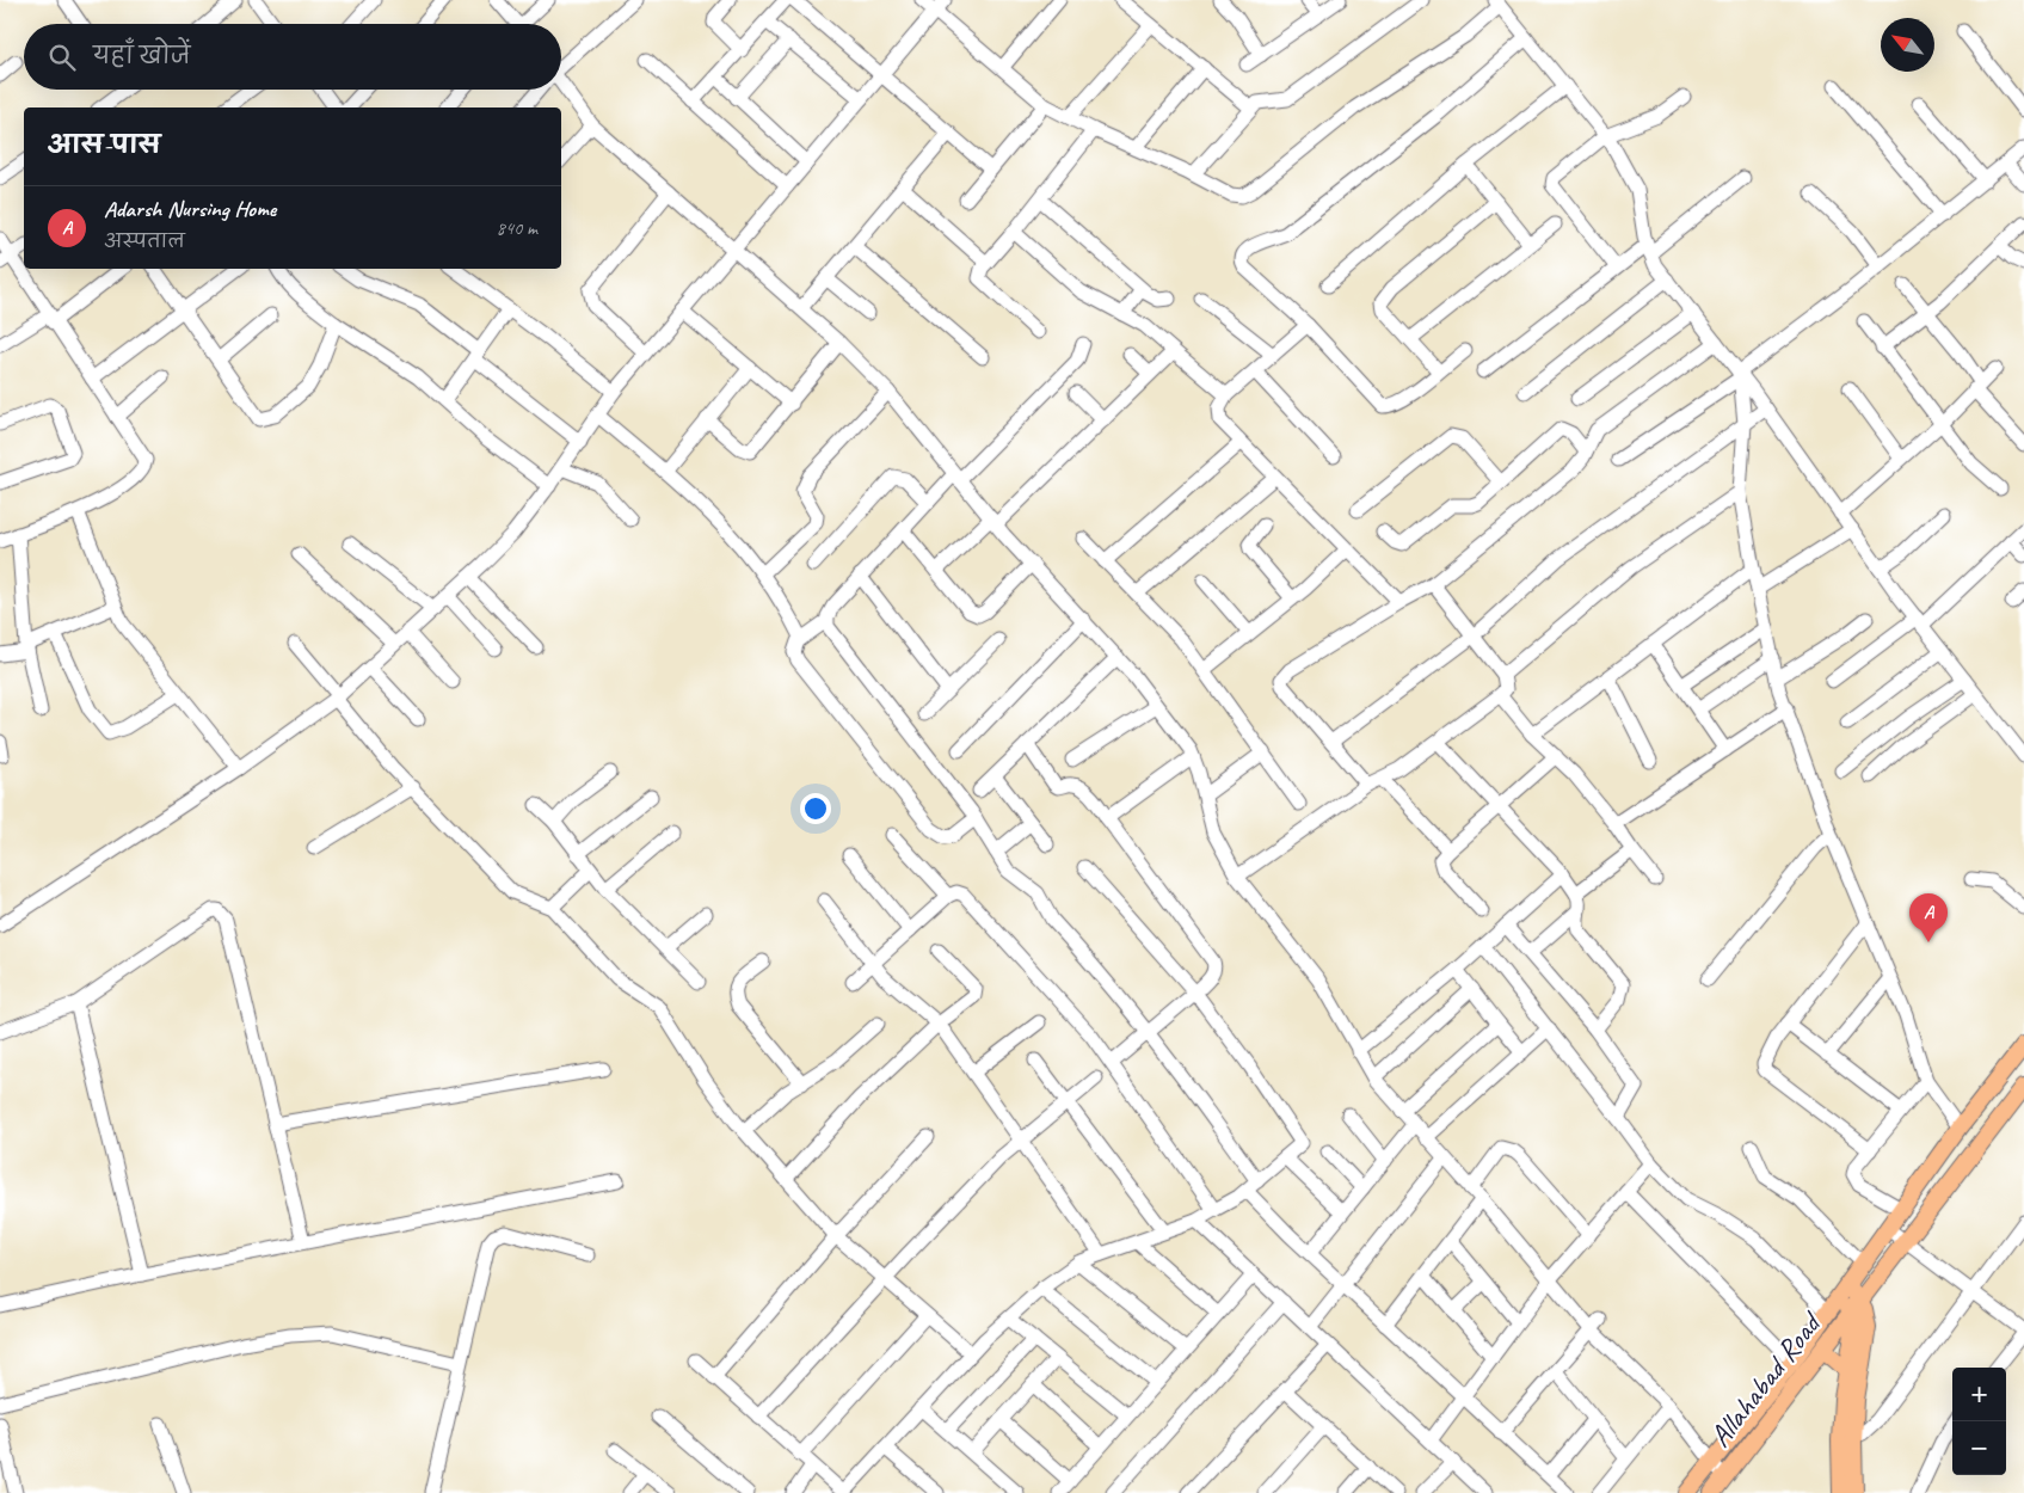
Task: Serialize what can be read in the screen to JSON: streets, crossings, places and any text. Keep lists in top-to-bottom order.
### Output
{
  "streets": {
    "main road": ["Allahabad Road"]
  },
  "north": "top left",
  "page": {
    "search": "यहाँ खोजें",
    "heading": "आस-पास",
    "list": [
      {
        "mark": "A",
        "name": "Adarsh Nursing Home",
        "note": "अस्पताल",
        "value": "840 m"
      }
    ],
    "pins": "A",
    "map_buttons": ["+", "−"]
  }
}
